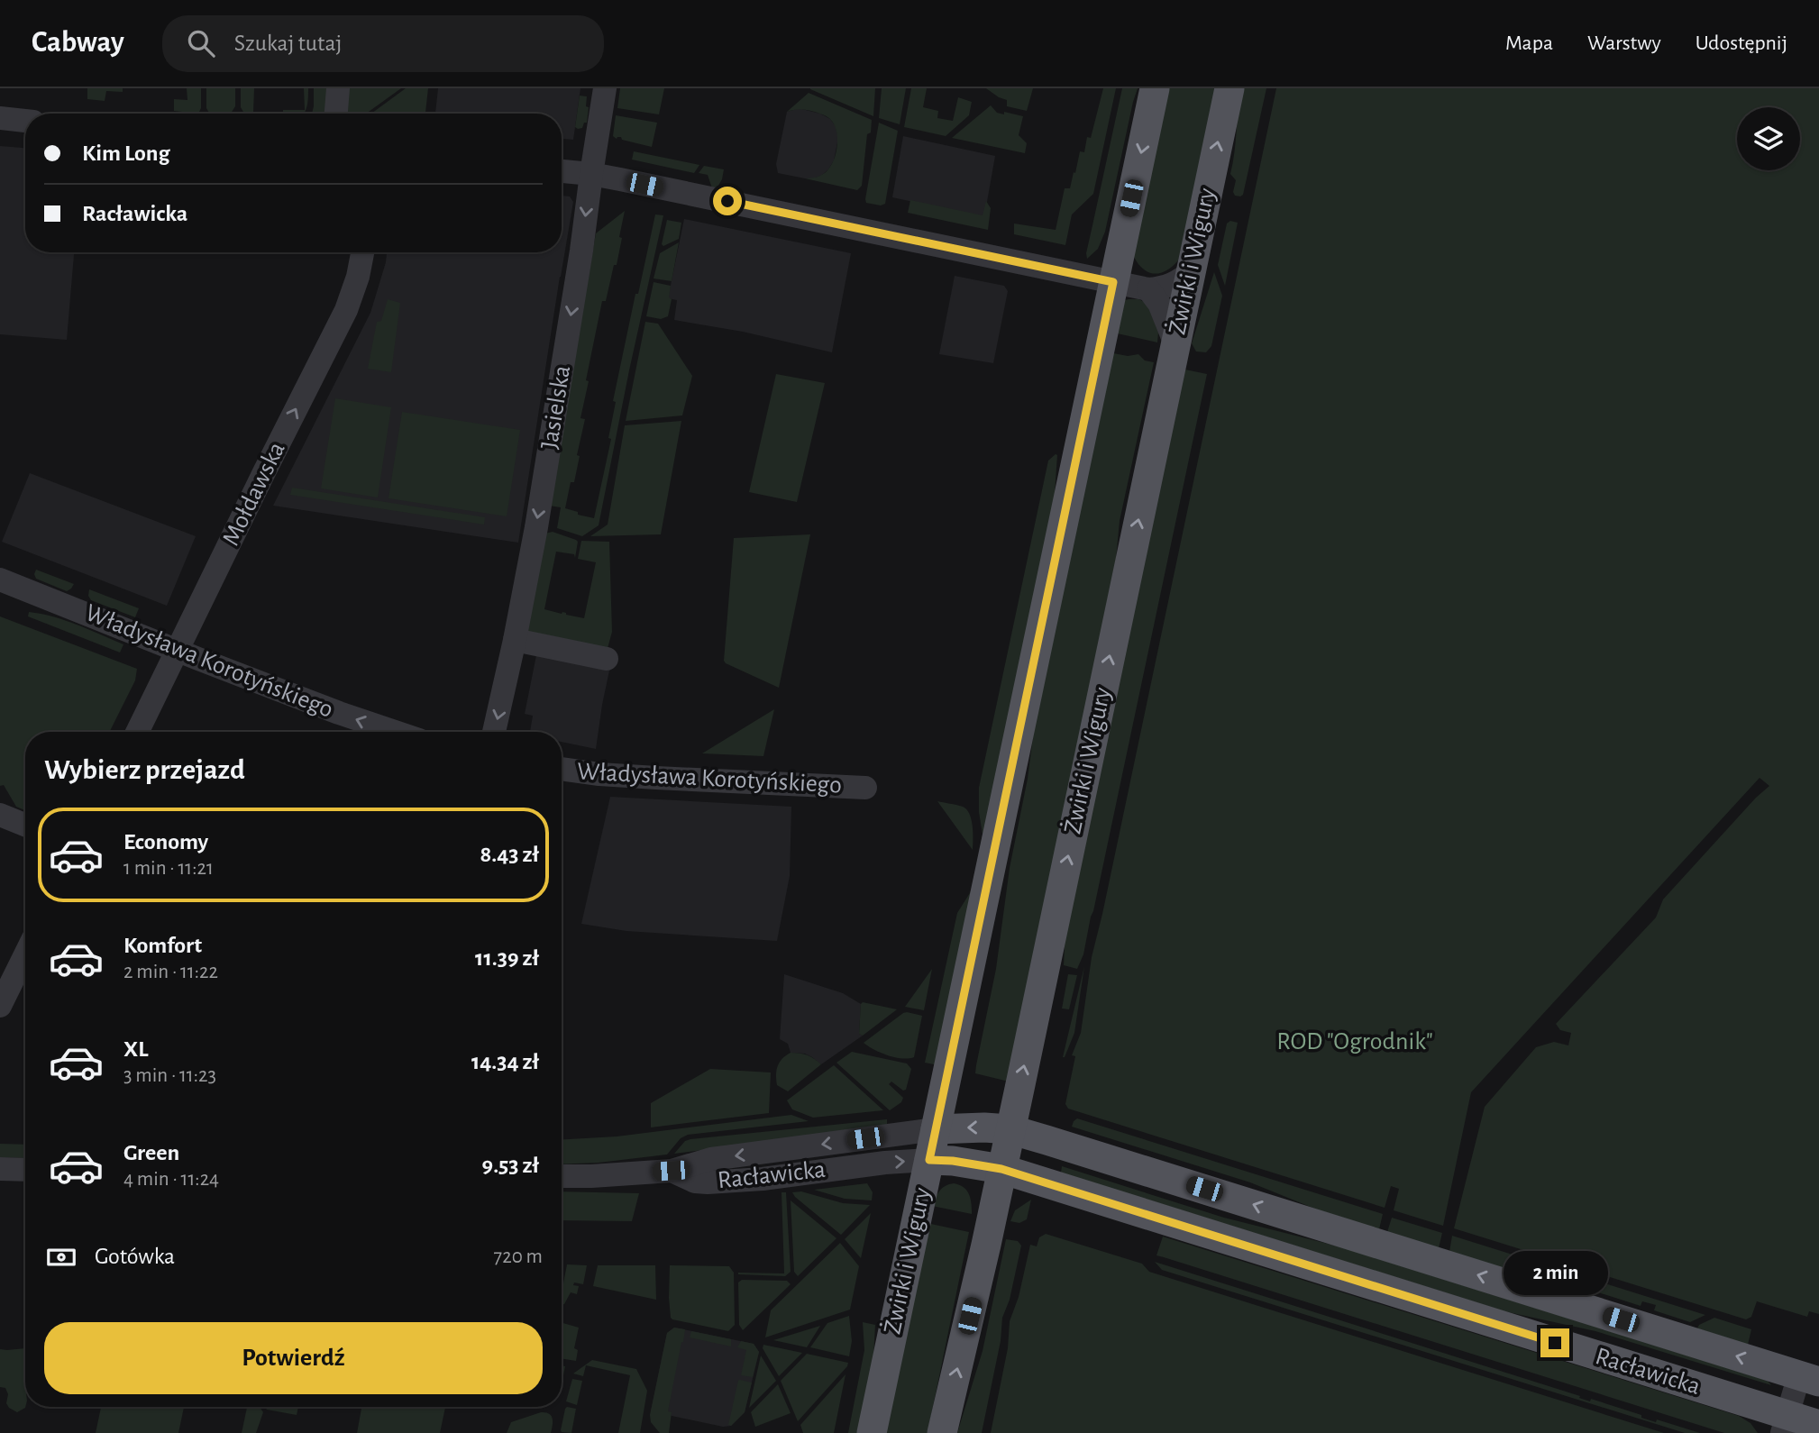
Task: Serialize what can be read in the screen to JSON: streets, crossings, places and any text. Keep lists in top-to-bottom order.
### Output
{
  "streets": {
    "main road": ["Żwirki i Wigury", "Racławicka"],
    "street": ["Jasielska", "Mołdawska", "Władysława Korotyńskiego"]
  },
  "crossings": [
    ["Żwirki i Wigury", "Racławicka"],
    ["Mołdawska", "Władysława Korotyńskiego"]
  ],
  "one_way": ["Jasielska", "Mołdawska"],
  "parks": ["ROD \"Ogrodnik\""],
  "page": {
    "header": "Cabway",
    "search": "Szukaj tutaj",
    "nav": ["Mapa", "Warstwy", "Udostępnij"],
    "banner": ["Kim Long", "Racławicka"],
    "heading": "Wybierz przejazd",
    "list": [
      {
        "name": "Economy",
        "note": "1 min · 11:21",
        "value": "8.43 zł"
      },
      {
        "name": "Komfort",
        "note": "2 min · 11:22",
        "value": "11.39 zł"
      },
      {
        "name": "XL",
        "note": "3 min · 11:23",
        "value": "14.34 zł"
      },
      {
        "name": "Green",
        "note": "4 min · 11:24",
        "value": "9.53 zł"
      }
    ],
    "pay": ["Gotówka", "720 m"],
    "bubble": "2 min",
    "buttons": "Potwierdź"
  }
}
